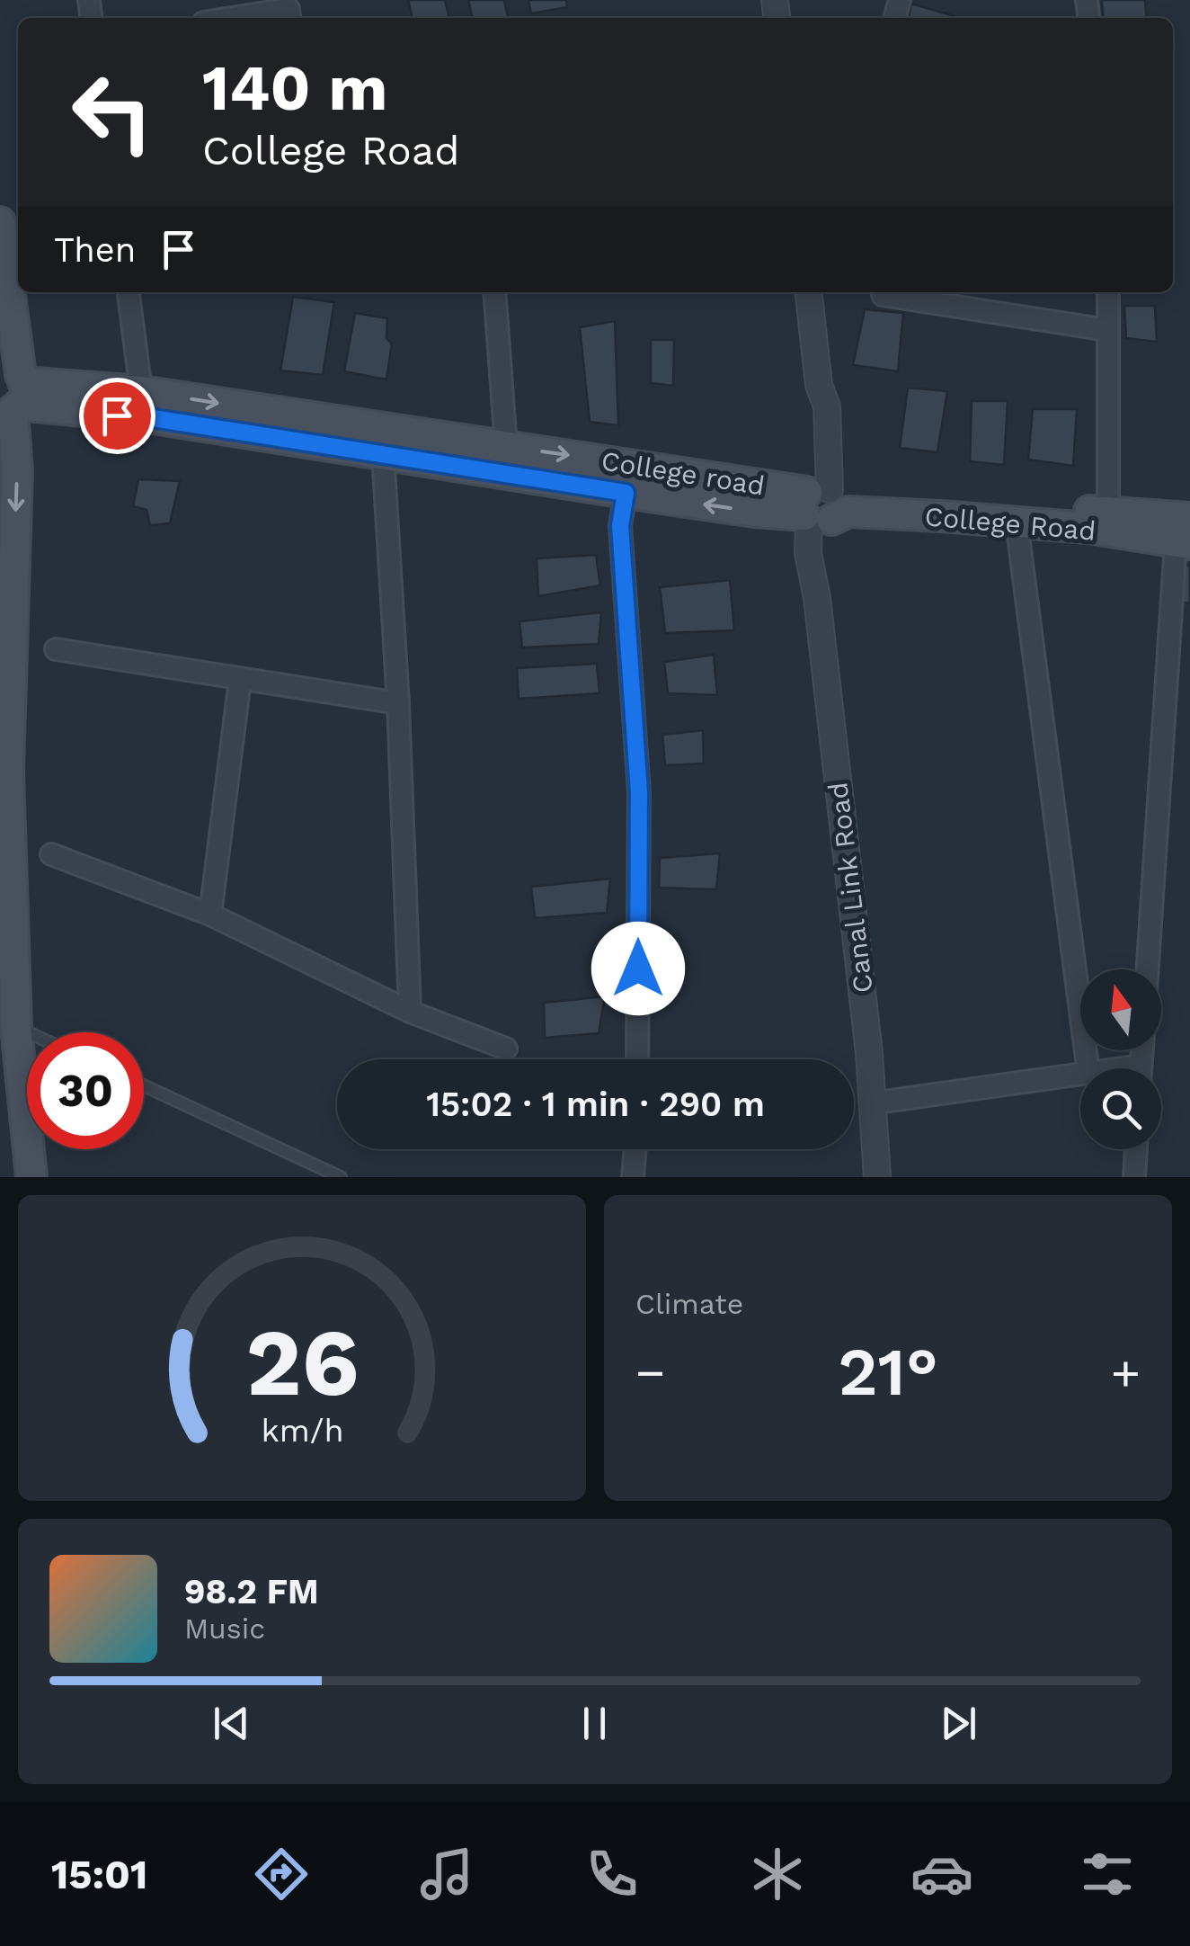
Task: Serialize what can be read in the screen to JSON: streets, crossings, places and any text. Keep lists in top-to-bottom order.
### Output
{
  "streets": {
    "main road": ["College road", "College Road"],
    "street": ["Canal Link Road"]
  },
  "crossings": [
    ["College road", "College Road"],
    ["College road", "Canal Link Road"],
    ["College Road", "Canal Link Road"]
  ],
  "one_way": ["College road"],
  "north": "top",
  "page": {
    "turn": ["140 m", "College Road"],
    "then": "Then",
    "limit": "30",
    "trip": "15:02 · 1 min · 290 m",
    "tile": "Climate",
    "heat": ["−", "21°", "+"],
    "song": ["98.2 FM", "Music"],
    "tabs": "15:01",
    "gauge": ["26", "km/h"]
  }
}
